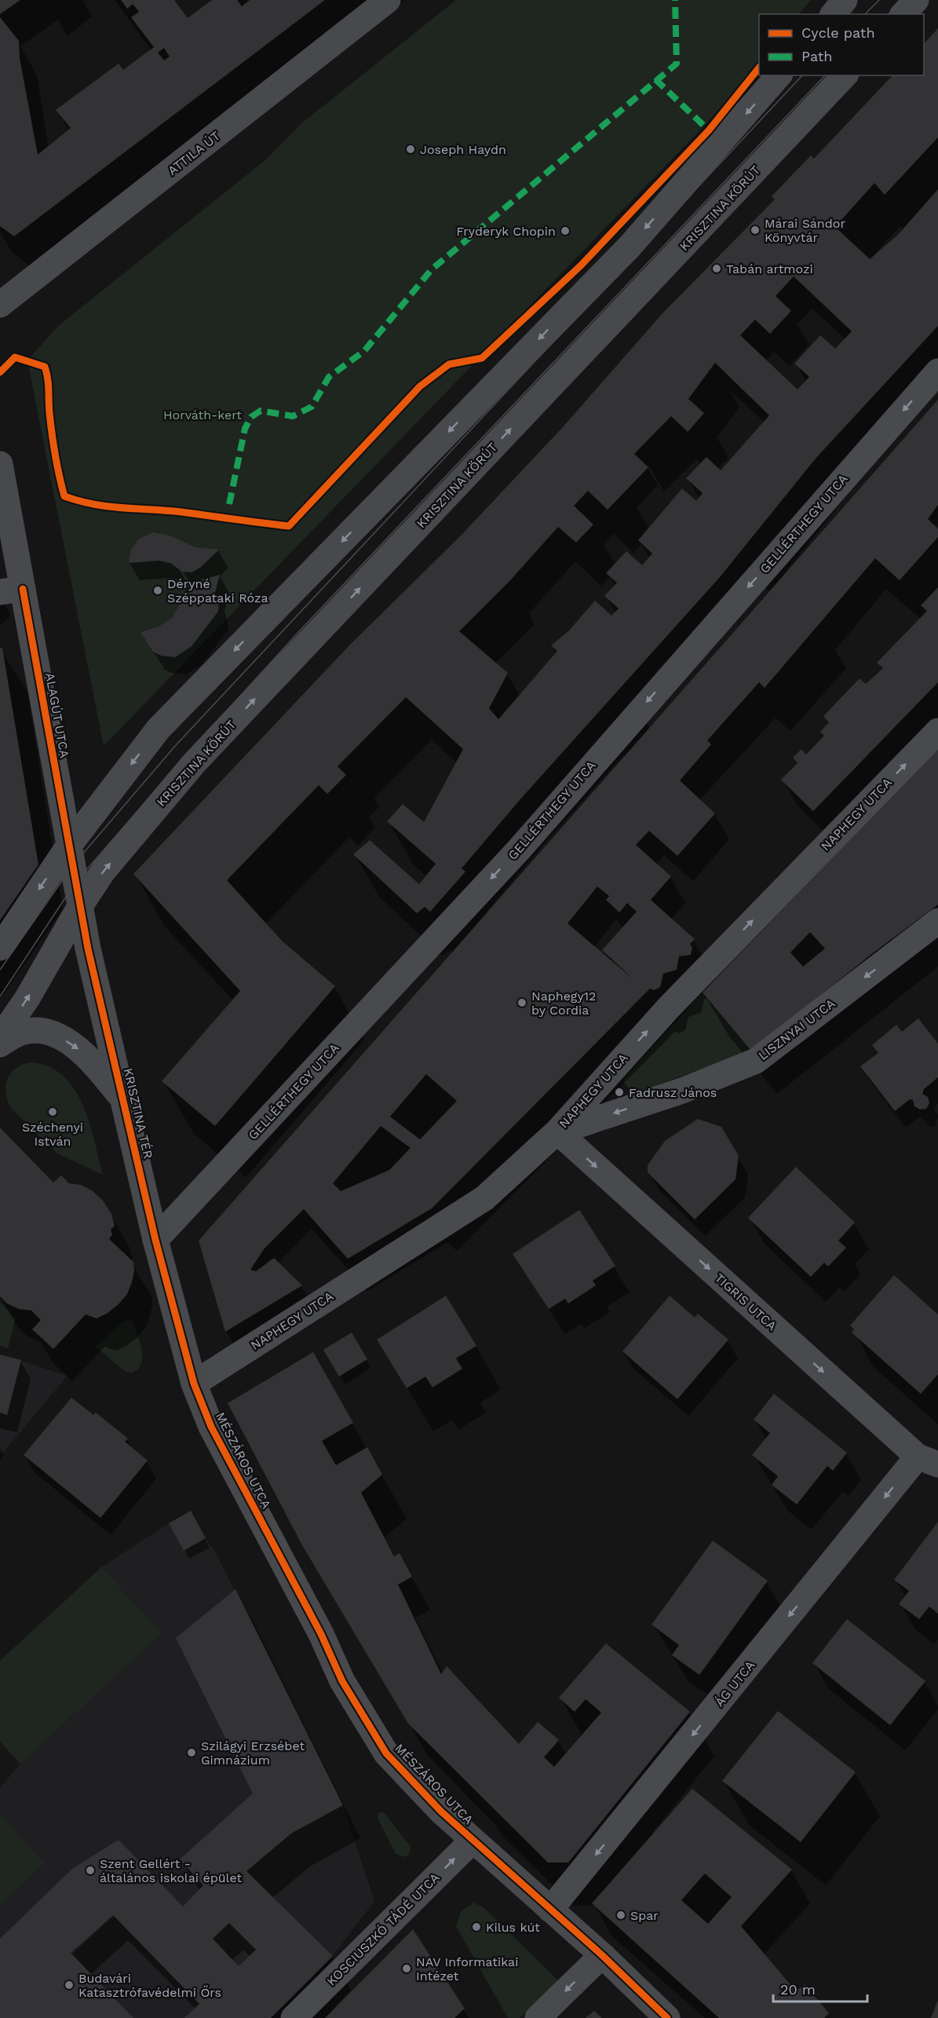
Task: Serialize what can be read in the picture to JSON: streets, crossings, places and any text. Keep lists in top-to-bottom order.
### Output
{
  "streets": {
    "street": [
      "ATTILA ÚT",
      "KRISZTINA KÖRÚT",
      "GELLÉRTHEGY UTCA",
      "ALAGÚT UTCA",
      "NAPHEGY UTCA",
      "LISZNYAI UTCA",
      "KRISZTINA TÉR",
      "TIGRIS UTCA",
      "MÉSZÁROS UTCA",
      "ÁG UTCA",
      "KOSCIUSZKÓ TÁDÉ UTCA"
    ]
  },
  "crossings": [
    ["KRISZTINA KÖRÚT", "KRISZTINA TÉR"],
    ["GELLÉRTHEGY UTCA", "KRISZTINA TÉR"],
    ["ALAGÚT UTCA", "KRISZTINA TÉR"],
    ["NAPHEGY UTCA", "LISZNYAI UTCA"],
    ["NAPHEGY UTCA", "KRISZTINA TÉR"],
    ["NAPHEGY UTCA", "TIGRIS UTCA"],
    ["NAPHEGY UTCA", "MÉSZÁROS UTCA"],
    ["LISZNYAI UTCA", "TIGRIS UTCA"],
    ["KRISZTINA TÉR", "MÉSZÁROS UTCA"],
    ["TIGRIS UTCA", "ÁG UTCA"],
    ["MÉSZÁROS UTCA", "ÁG UTCA"],
    ["MÉSZÁROS UTCA", "KOSCIUSZKÓ TÁDÉ UTCA"]
  ],
  "one_way": [
    "GELLÉRTHEGY UTCA",
    "NAPHEGY UTCA",
    "LISZNYAI UTCA",
    "TIGRIS UTCA",
    "ÁG UTCA"
  ],
  "parks": ["Horváth-kert"],
  "places": [
    "Joseph Haydn",
    "Márai Sándor Könyvtár",
    "Fryderyk Chopin",
    "Tabán artmozi",
    "Déryné Széppataki Róza",
    "Naphegy12 by Cordia",
    "Fadrusz János",
    "Széchenyi István",
    "Szilágyi Erzsébet Gimnázium",
    "Szent Gellért - általános iskolai épület",
    "Spar",
    "Kilus kút",
    "NAV Informatikai Intézet",
    "Budavári Katasztrófavédelmi Őrs"
  ],
  "legend": ["Cycle path", "Path"],
  "scale_bar": "20 m"
}
